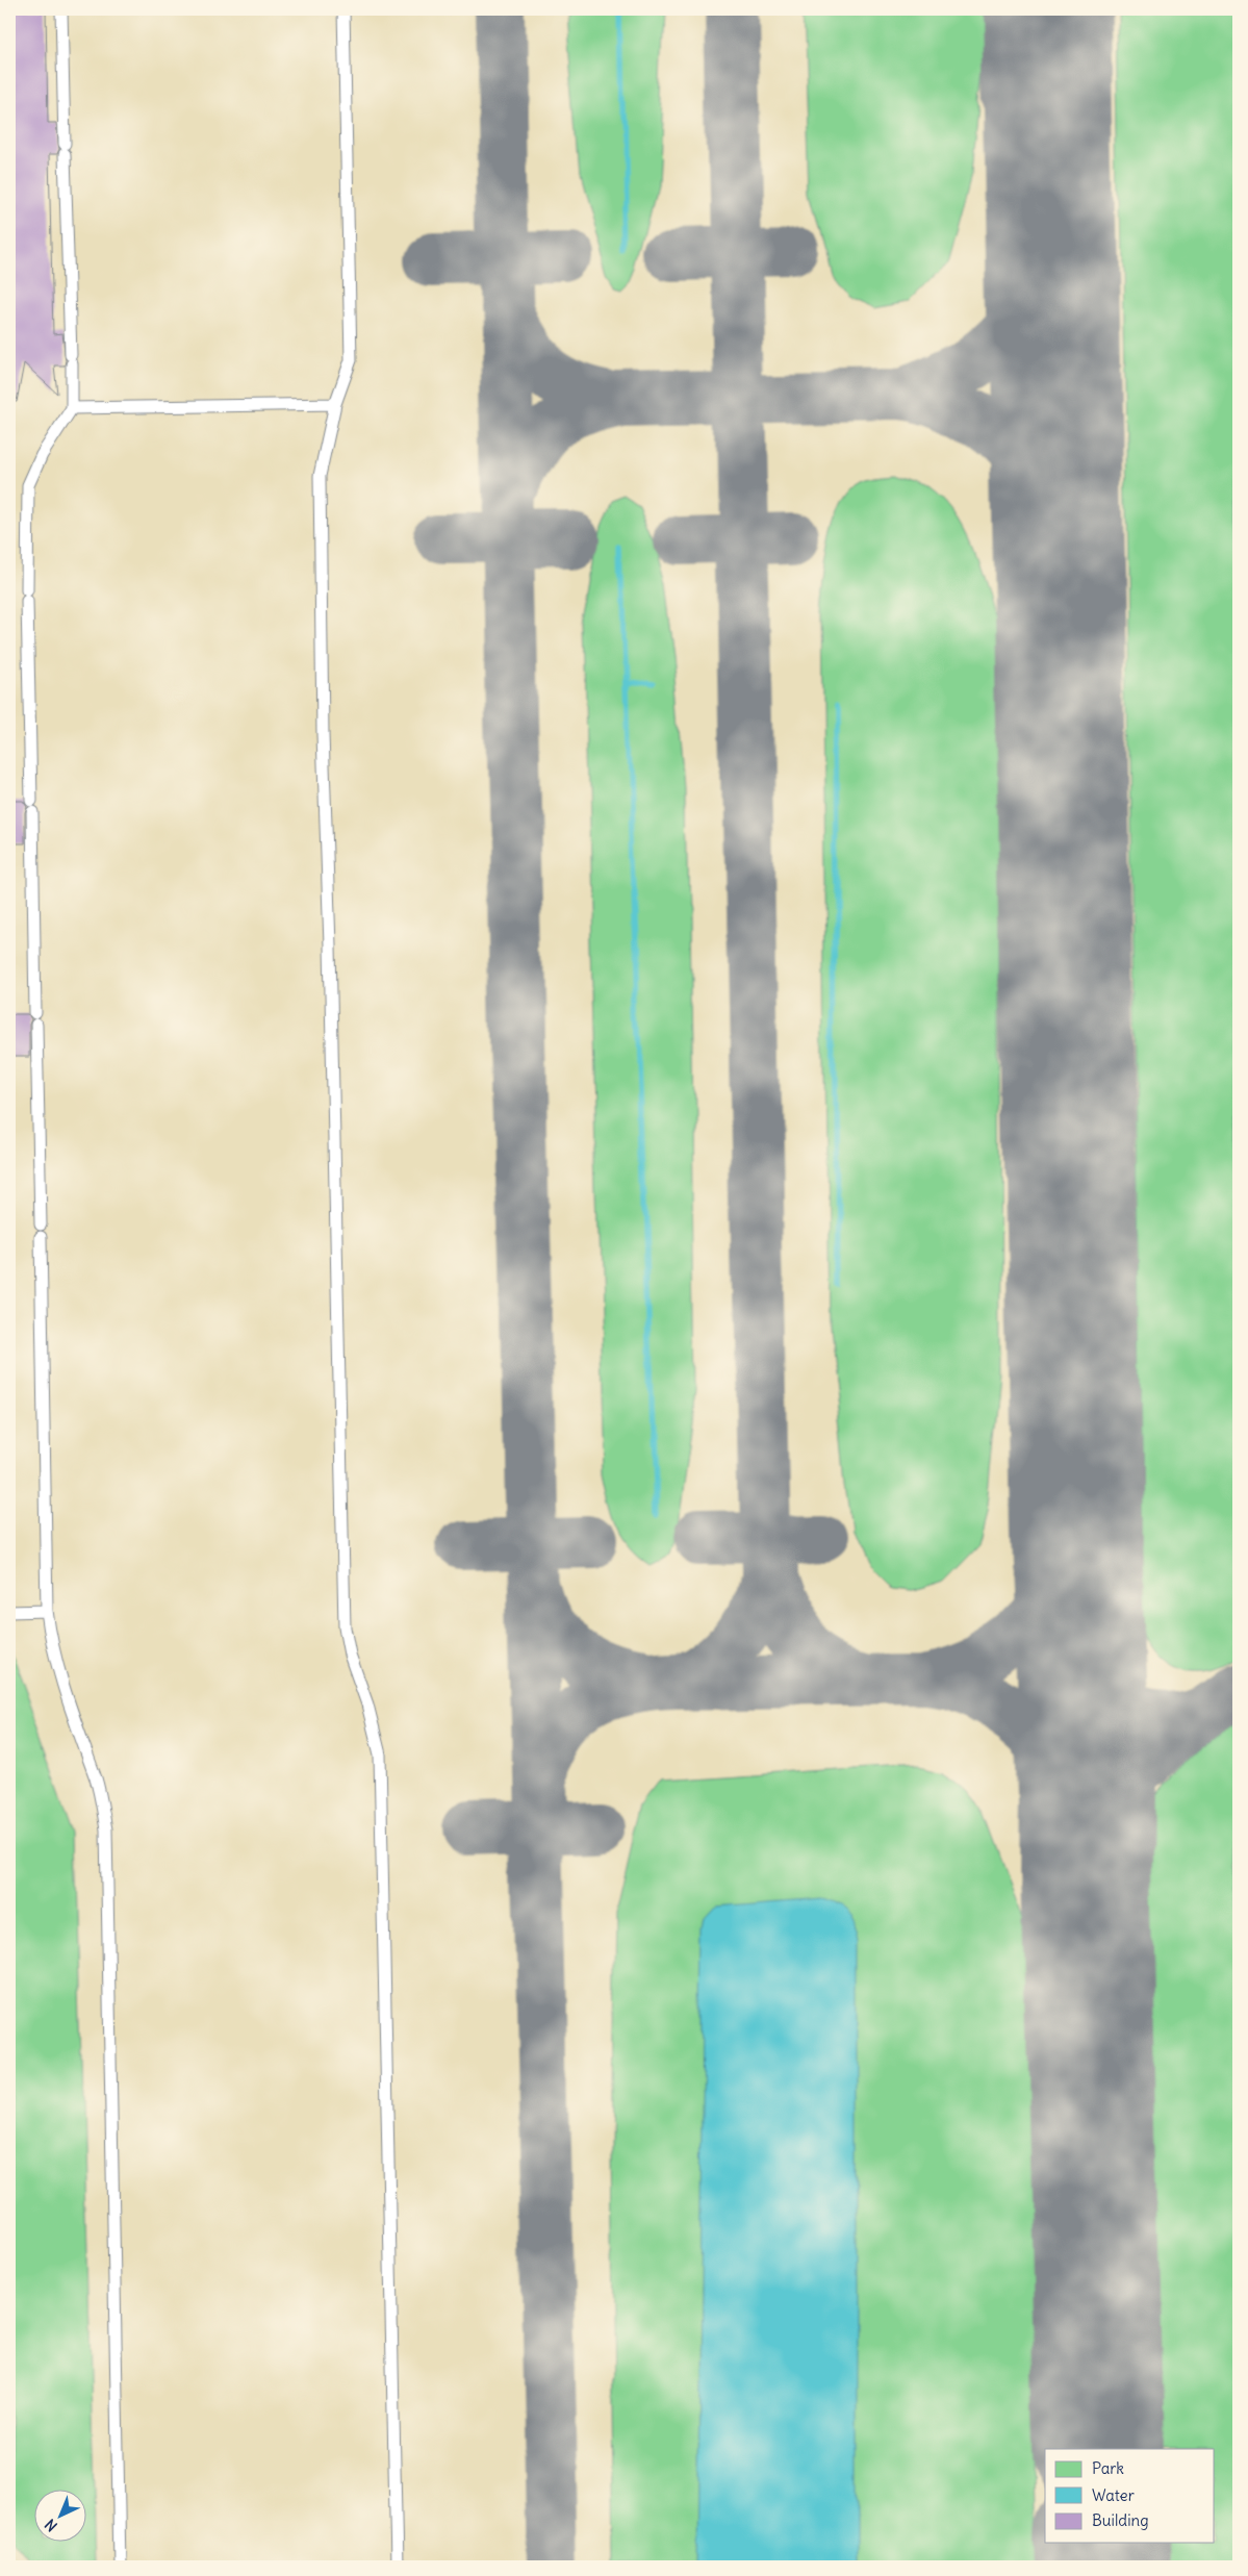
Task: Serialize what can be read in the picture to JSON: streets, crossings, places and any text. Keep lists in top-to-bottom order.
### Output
{
  "legend": ["Park", "Water", "Building"],
  "north": "bottom left"
}
